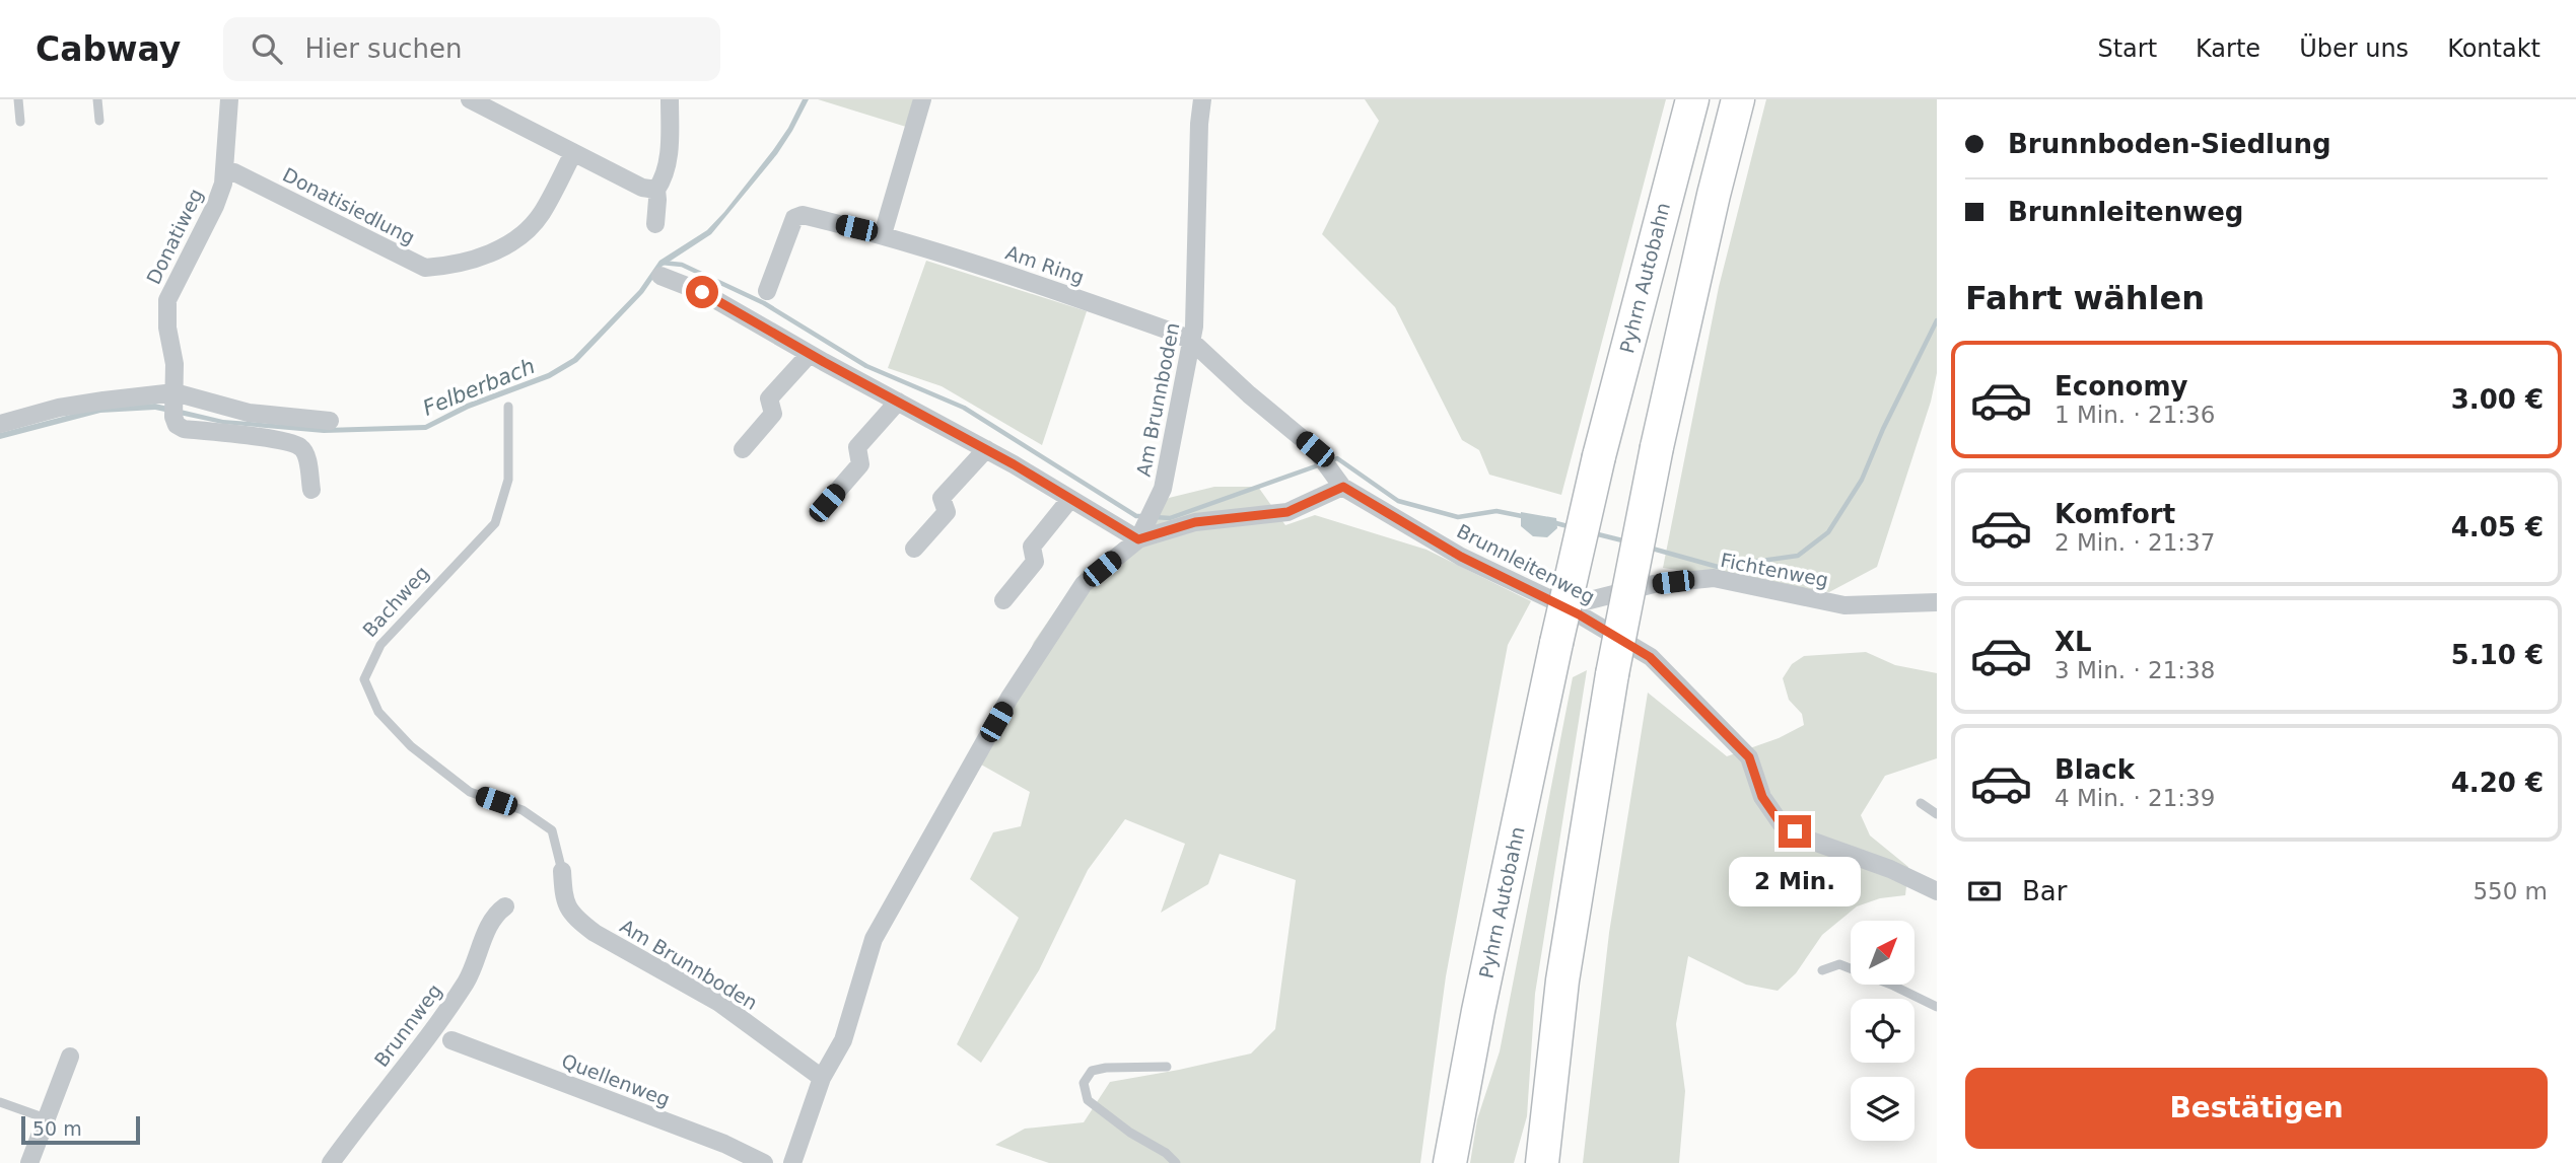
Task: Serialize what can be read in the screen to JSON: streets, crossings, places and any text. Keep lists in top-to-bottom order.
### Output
{
  "streets": {
    "highway": ["Pyhrn Autobahn"],
    "street": [
      "Donatisiedlung",
      "Donatiweg",
      "Am Ring",
      "Am Brunnboden",
      "Brunnleitenweg",
      "Fichtenweg",
      "Brunnweg",
      "Quellenweg"
    ],
    "lane": ["Bachweg"]
  },
  "crossings": [
    ["Donatisiedlung", "Donatiweg"],
    ["Am Ring", "Am Brunnboden"],
    ["Am Ring", "Brunnleitenweg"],
    ["Am Brunnboden", "Brunnleitenweg"],
    ["Am Brunnboden", "Bachweg"],
    ["Brunnleitenweg", "Fichtenweg"]
  ],
  "water": ["Felberbach"],
  "scale_bar": "50 m",
  "north": "top right",
  "page": {
    "header": "Cabway",
    "search": "Hier suchen",
    "nav": [
      "Start",
      "Karte",
      "Über uns",
      "Kontakt"
    ],
    "banner": ["Brunnboden-Siedlung", "Brunnleitenweg"],
    "heading": "Fahrt wählen",
    "list": [
      {
        "name": "Economy",
        "note": "1 Min. · 21:36",
        "value": "3.00 €"
      },
      {
        "name": "Komfort",
        "note": "2 Min. · 21:37",
        "value": "4.05 €"
      },
      {
        "name": "XL",
        "note": "3 Min. · 21:38",
        "value": "5.10 €"
      },
      {
        "name": "Black",
        "note": "4 Min. · 21:39",
        "value": "4.20 €"
      }
    ],
    "pay": ["Bar", "550 m"],
    "bubble": "2 Min.",
    "buttons": "Bestätigen",
    "scale": "50 m"
  }
}
